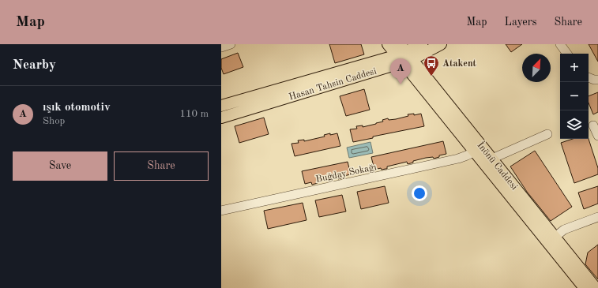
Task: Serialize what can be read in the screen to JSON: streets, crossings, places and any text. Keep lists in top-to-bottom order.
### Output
{
  "streets": {
    "main road": ["Hasan Tahsin Caddesi", "İnönü Caddesi"],
    "street": ["Buğday Sokağı"]
  },
  "crossings": [
    ["Hasan Tahsin Caddesi", "İnönü Caddesi"]
  ],
  "places": {
    "bus stop": ["Atakent"]
  },
  "north": "top right",
  "page": {
    "header": "Map",
    "nav": ["Map", "Layers", "Share"],
    "heading": "Nearby",
    "map_buttons": ["+", "−"],
    "pins": "A",
    "list": [
      {
        "mark": "A",
        "name": "ışık otomotiv",
        "note": "Shop",
        "value": "110 m"
      }
    ],
    "buttons": ["Save", "Share"]
  }
}
